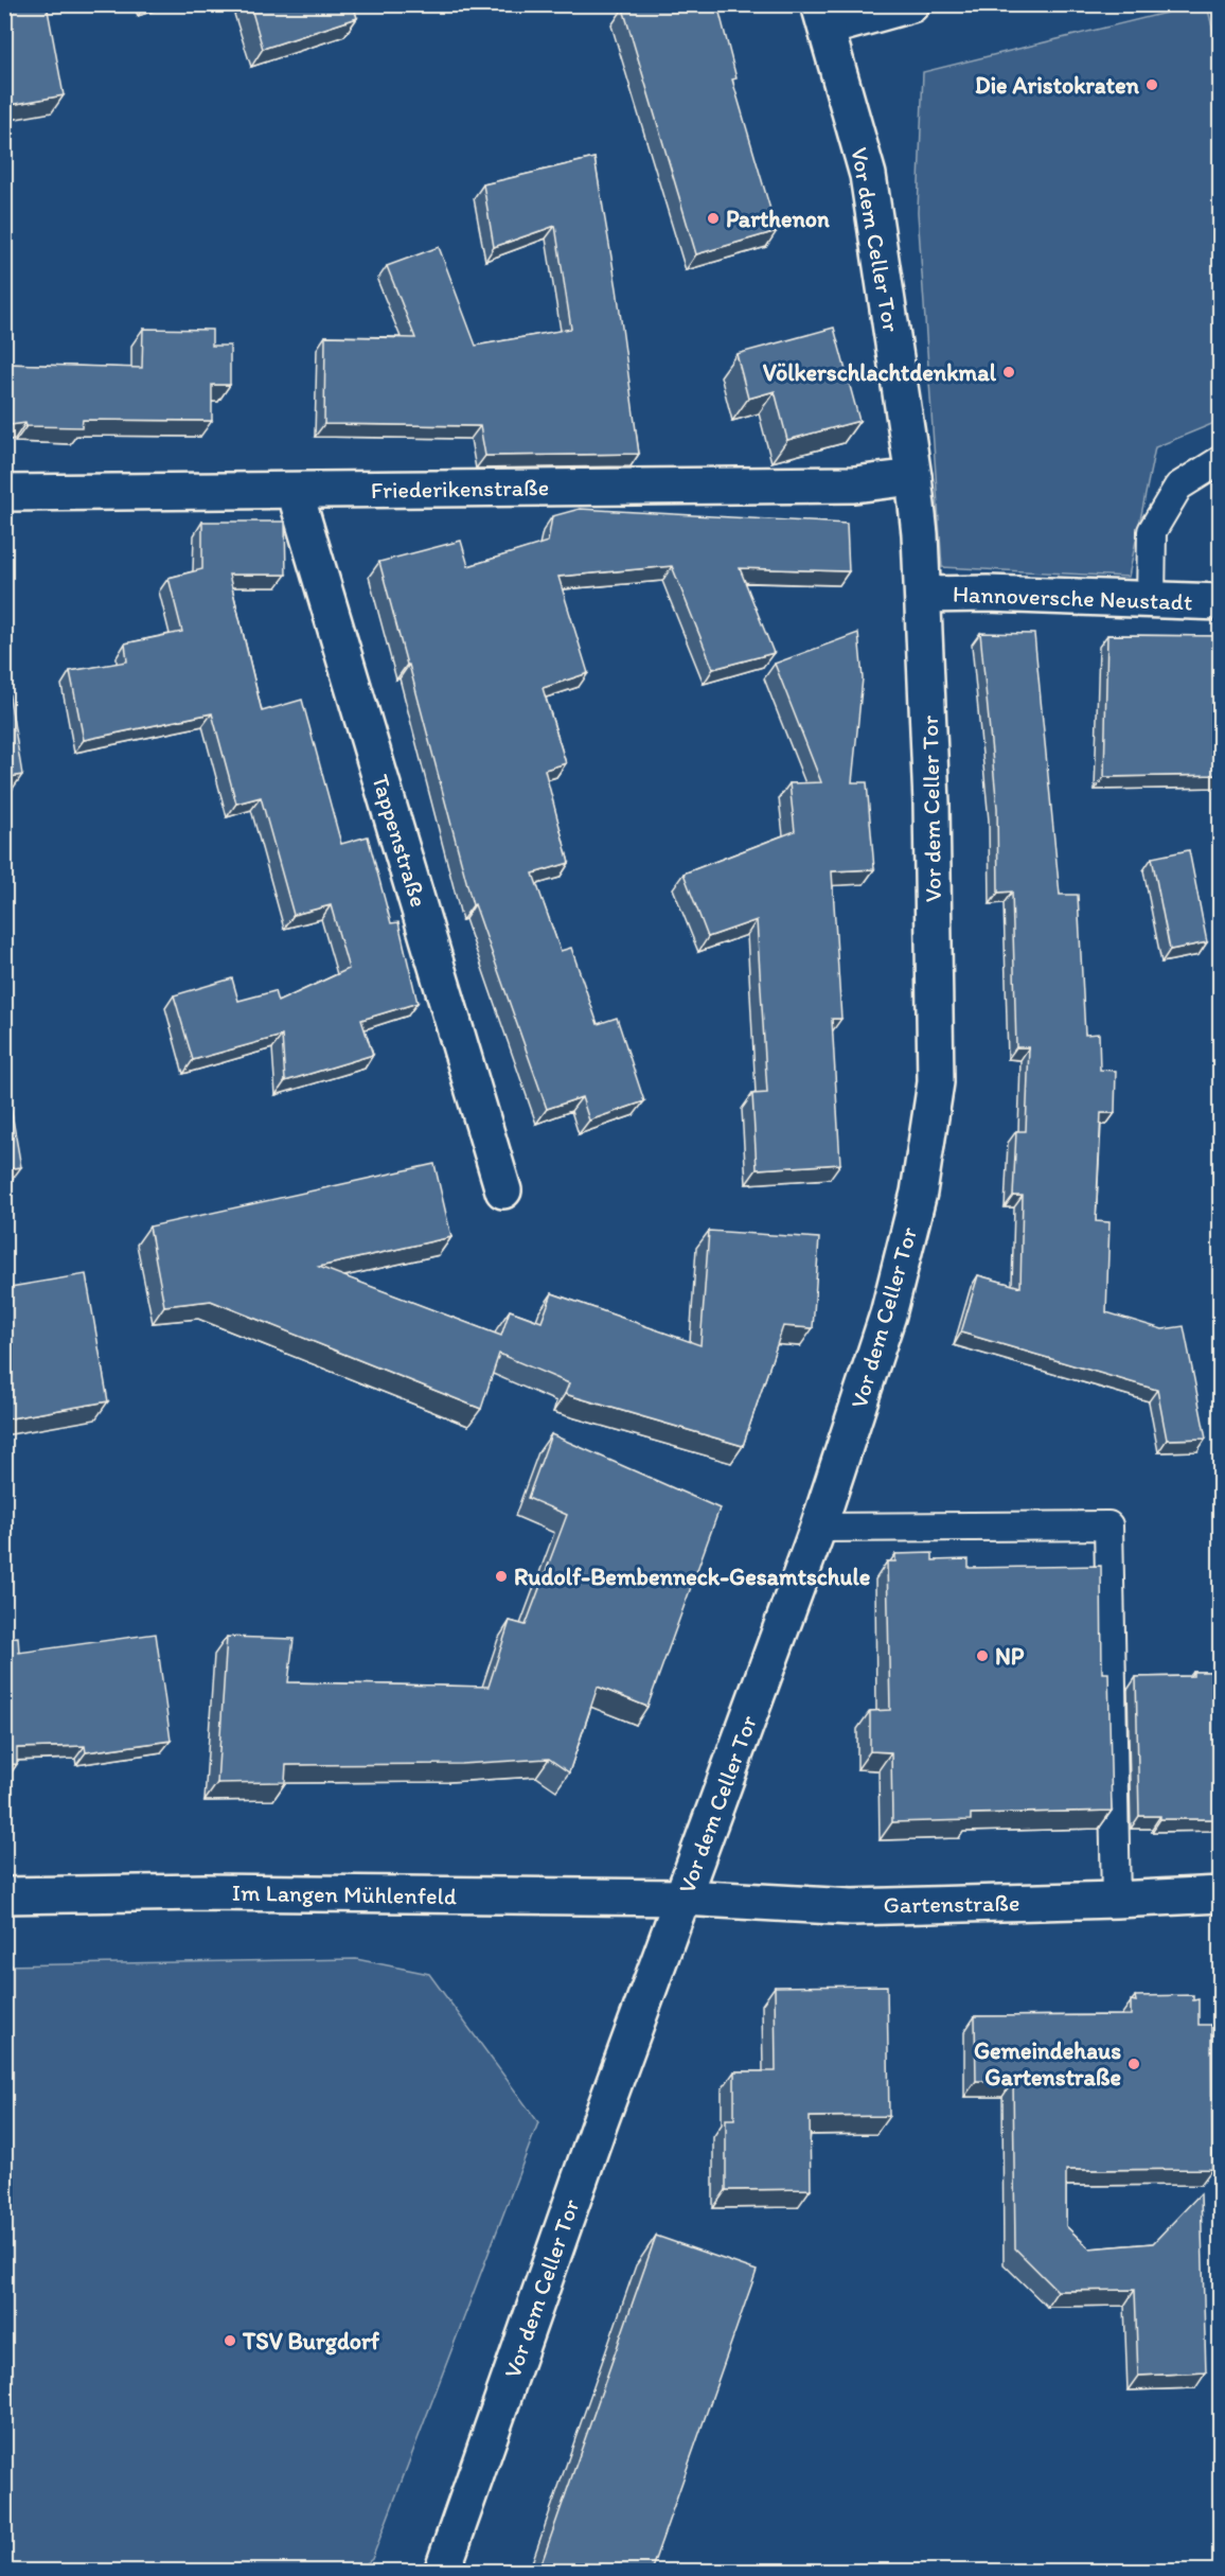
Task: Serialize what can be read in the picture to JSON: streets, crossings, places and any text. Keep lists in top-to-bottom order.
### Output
{
  "streets": {
    "street": [
      "Vor dem Celler Tor",
      "Friederikenstraße",
      "Hannoversche Neustadt",
      "Tappenstraße",
      "Im Langen Mühlenfeld",
      "Gartenstraße"
    ]
  },
  "crossings": [
    ["Vor dem Celler Tor", "Friederikenstraße"],
    ["Vor dem Celler Tor", "Hannoversche Neustadt"],
    ["Vor dem Celler Tor", "Im Langen Mühlenfeld"],
    ["Vor dem Celler Tor", "Gartenstraße"],
    ["Friederikenstraße", "Tappenstraße"],
    ["Im Langen Mühlenfeld", "Gartenstraße"]
  ],
  "places": [
    "Die Aristokraten",
    "Parthenon",
    "Völkerschlachtdenkmal",
    "Rudolf-Bembenneck-Gesamtschule",
    "NP",
    "Gemeindehaus Gartenstraße",
    "TSV Burgdorf"
  ]
}
